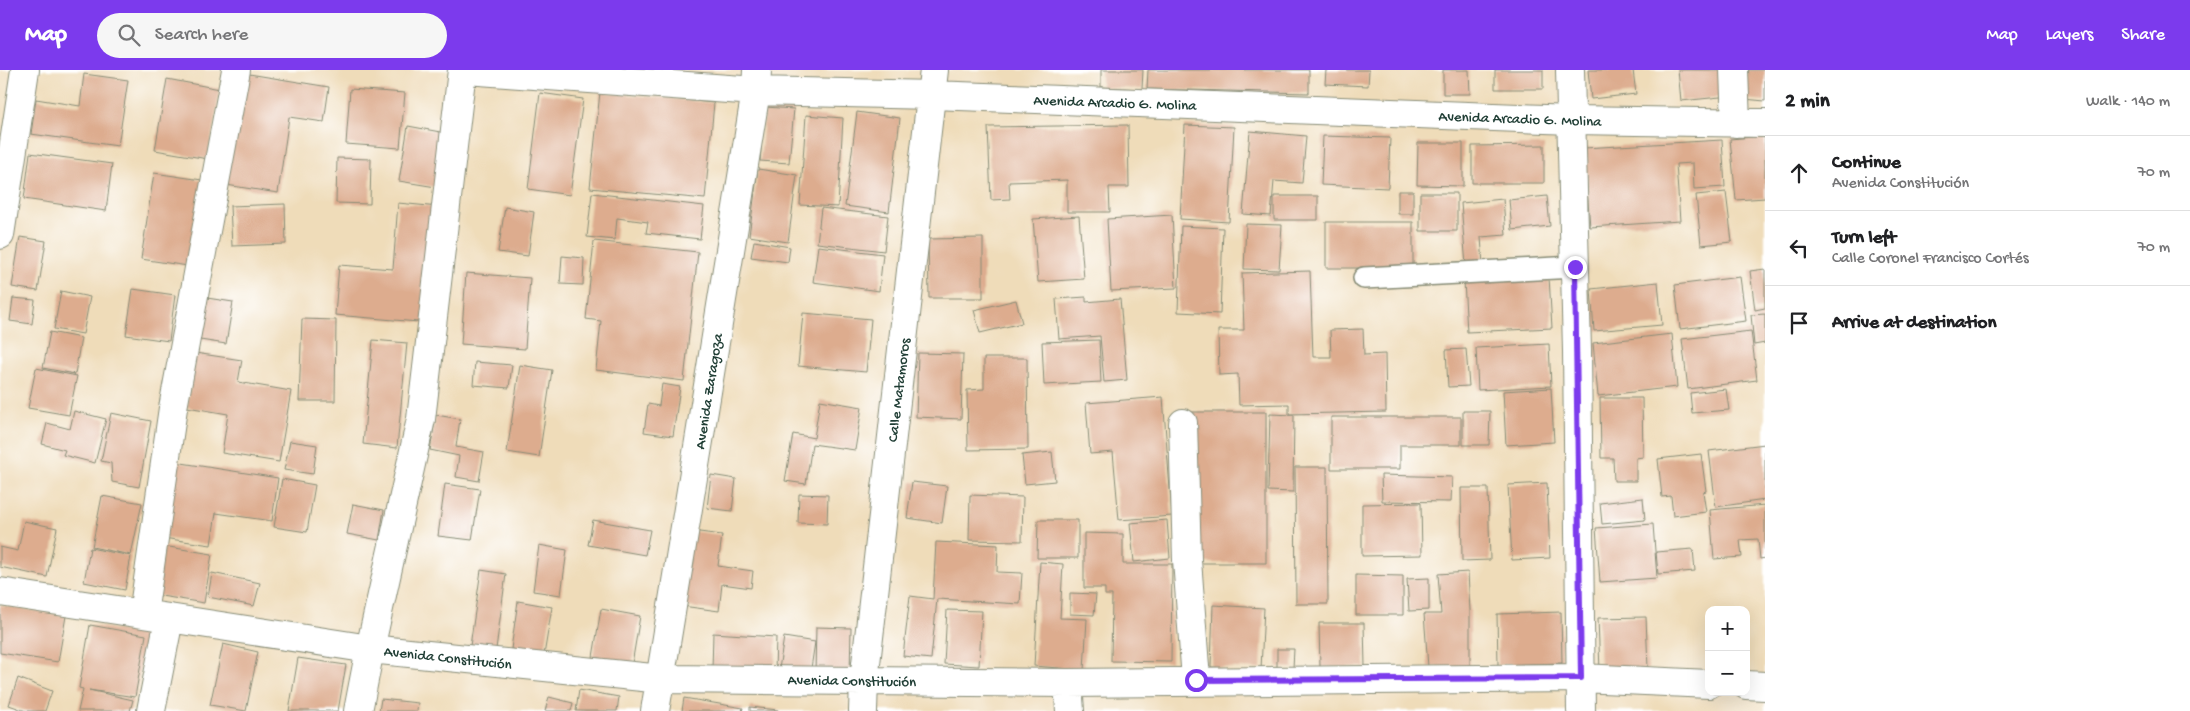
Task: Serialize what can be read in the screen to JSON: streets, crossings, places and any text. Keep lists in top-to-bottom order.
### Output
{
  "streets": {
    "street": [
      "Avenida Arcadio G. Molina",
      "Calle Matamoros",
      "Avenida Zaragoza",
      "Avenida Constitución"
    ]
  },
  "crossings": [
    ["Avenida Arcadio G. Molina", "Calle Matamoros"],
    ["Avenida Arcadio G. Molina", "Avenida Zaragoza"],
    ["Calle Matamoros", "Avenida Constitución"],
    ["Avenida Zaragoza", "Avenida Constitución"]
  ],
  "page": {
    "header": "Map",
    "search": "Search here",
    "nav": ["Map", "Layers", "Share"],
    "heading": ["2 min", "Walk · 140 m"],
    "list": [
      ["Continue", "Avenida Constitución", "70 m"],
      ["Turn left", "Calle Coronel Francisco Cortés", "70 m"],
      "Arrive at destination"
    ],
    "map_buttons": ["+", "−"]
  }
}
